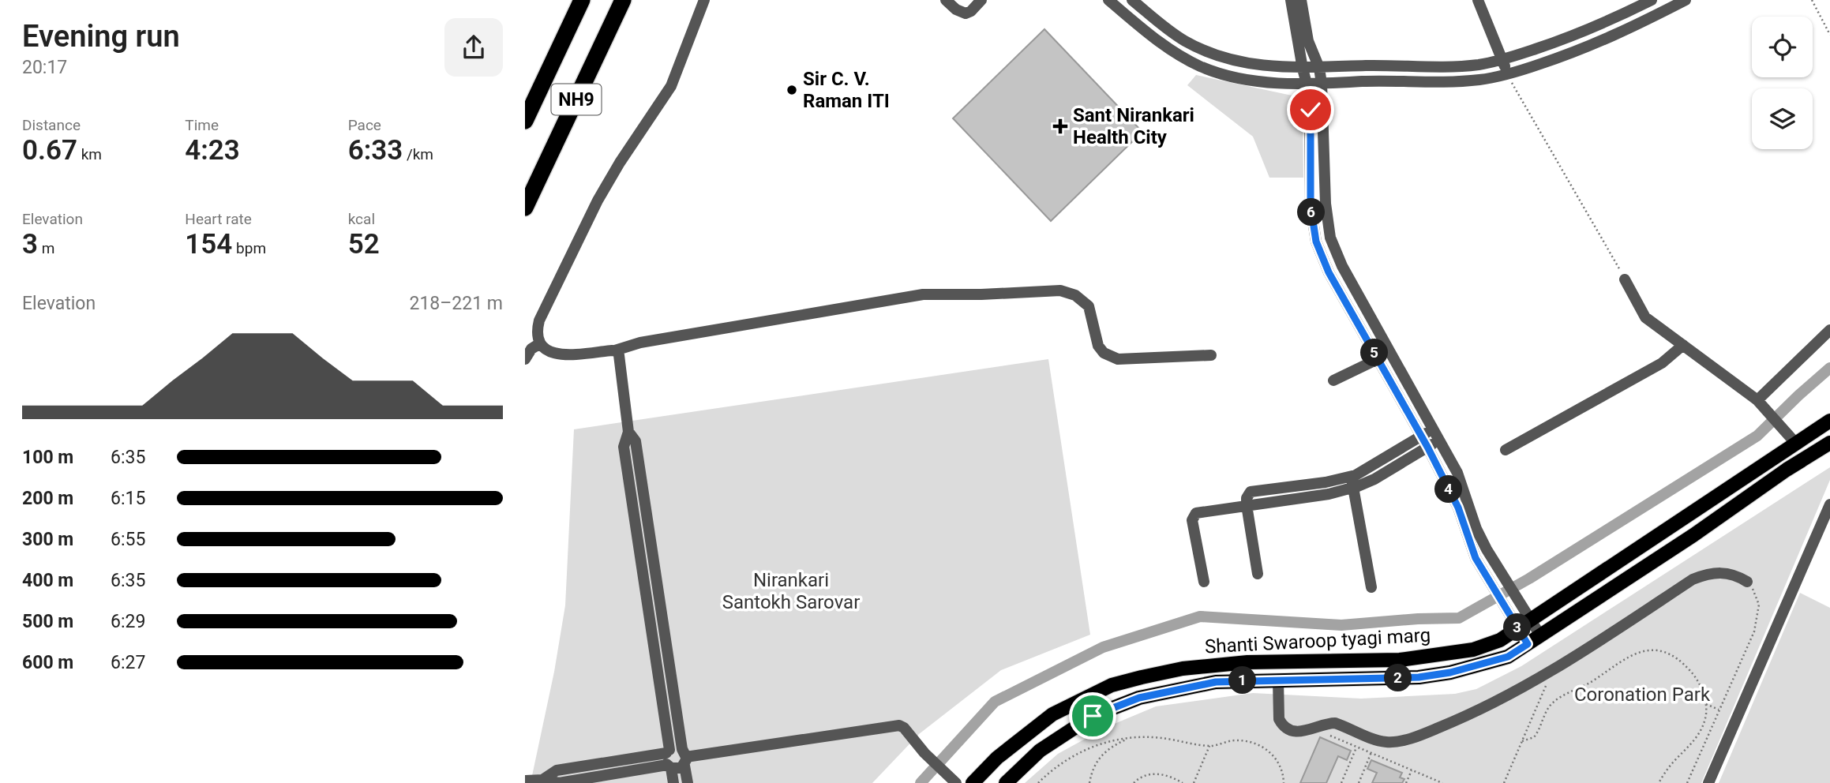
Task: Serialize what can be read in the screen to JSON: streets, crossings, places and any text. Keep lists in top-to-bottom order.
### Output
{
  "streets": {
    "highway": ["NH9"],
    "main road": ["Shanti Swaroop tyagi marg"]
  },
  "parks": ["Nirankari Santokh Sarovar", "Coronation Park"],
  "places": {
    "other": ["Sir C. V. Raman ITI"],
    "health": ["Sant Nirankari Health City"]
  },
  "page": {
    "heading": ["Evening run", "20:17"],
    "stats": [
      ["Distance", "0.67 km"],
      ["Time", "4:23"],
      ["Pace", "6:33 /km"],
      ["Elevation", "3 m"],
      ["Heart rate", "154 bpm"],
      ["kcal", "52"]
    ],
    "pins": [
      "6",
      "5",
      "4",
      "3",
      "2",
      "1"
    ],
    "chart": ["Elevation", "218–221 m"],
    "list": [
      {
        "name": "100 m",
        "note": "6:35"
      },
      {
        "name": "200 m",
        "note": "6:15"
      },
      {
        "name": "300 m",
        "note": "6:55"
      },
      {
        "name": "400 m",
        "note": "6:35"
      },
      {
        "name": "500 m",
        "note": "6:29"
      },
      {
        "name": "600 m",
        "note": "6:27"
      }
    ]
  }
}
